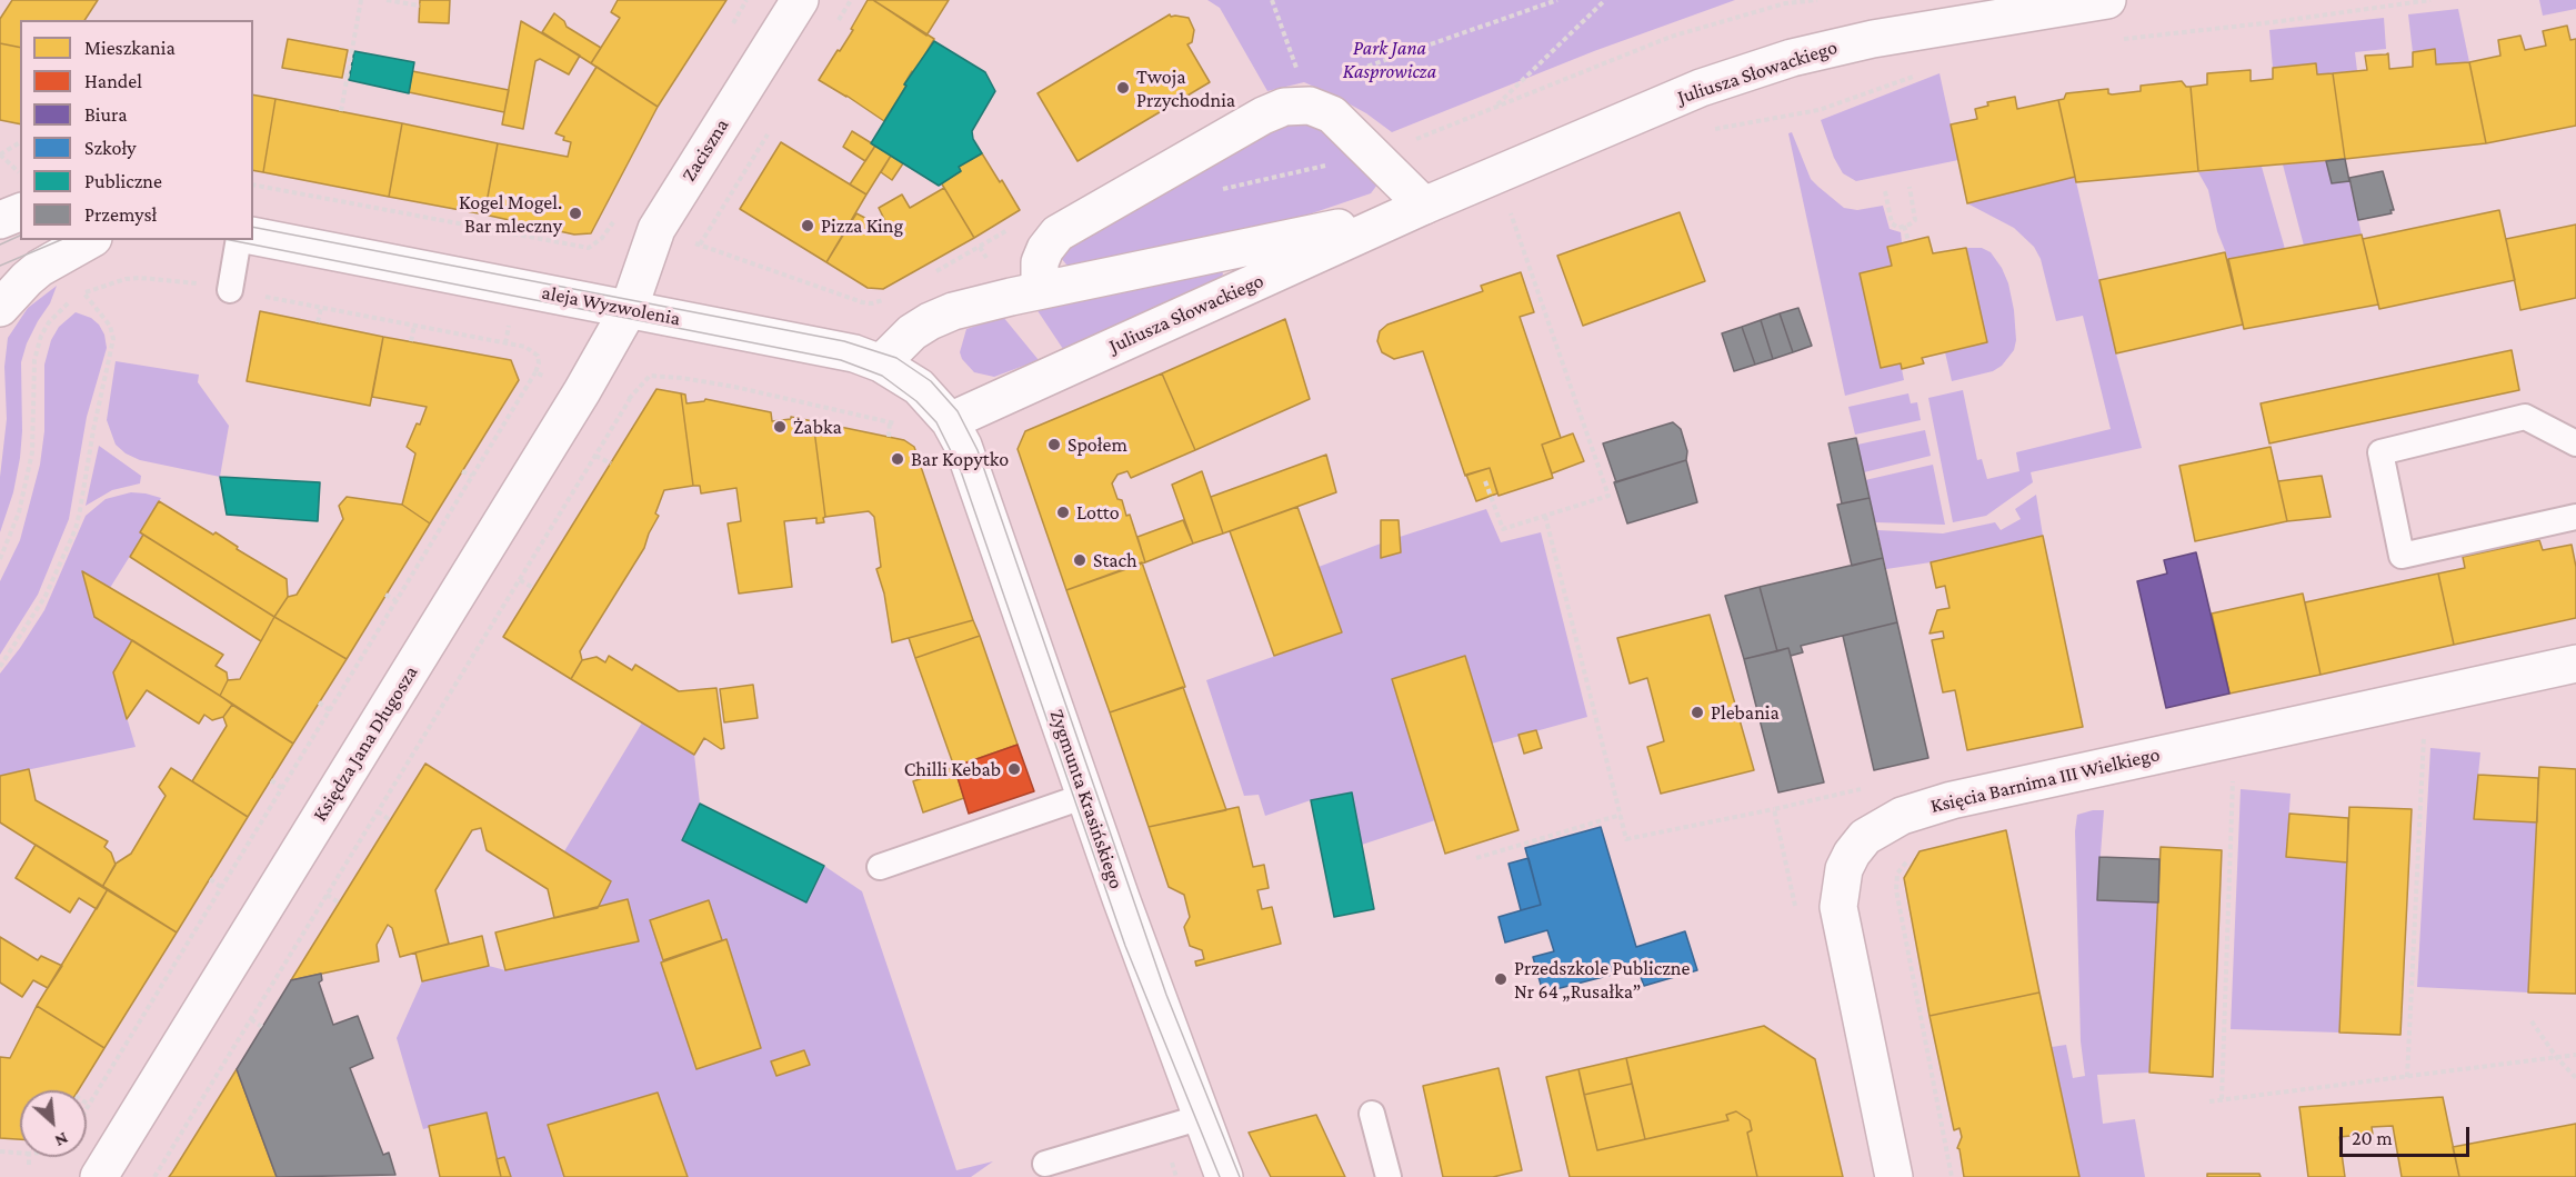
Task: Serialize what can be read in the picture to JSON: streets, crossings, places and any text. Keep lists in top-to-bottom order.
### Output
{
  "streets": {
    "street": [
      "Juliusza Słowackiego",
      "Zaciszna",
      "aleja Wyzwolenia",
      "Księdza Jana Długosza",
      "Księcia Barnima III Wielkiego",
      "Zygmunta Krasińskiego"
    ]
  },
  "crossings": [
    ["Juliusza Słowackiego", "aleja Wyzwolenia"],
    ["Juliusza Słowackiego", "Zygmunta Krasińskiego"],
    ["Zaciszna", "aleja Wyzwolenia"],
    ["Zaciszna", "Księdza Jana Długosza"],
    ["aleja Wyzwolenia", "Księdza Jana Długosza"],
    ["aleja Wyzwolenia", "Zygmunta Krasińskiego"]
  ],
  "parks": ["Park Jana Kasprowicza"],
  "places": [
    "Twoja Przychodnia",
    "Kogel Mogel. Bar mleczny",
    "Pizza King",
    "Żabka",
    "Społem",
    "Bar Kopytko",
    "Lotto",
    "Stach",
    "Plebania",
    "Chilli Kebab",
    "Przedszkole Publiczne Nr 64 „Rusałka”"
  ],
  "legend": [
    "Mieszkania",
    "Handel",
    "Biura",
    "Szkoły",
    "Publiczne",
    "Przemysł"
  ],
  "scale_bar": "20 m",
  "north": "bottom right"
}
